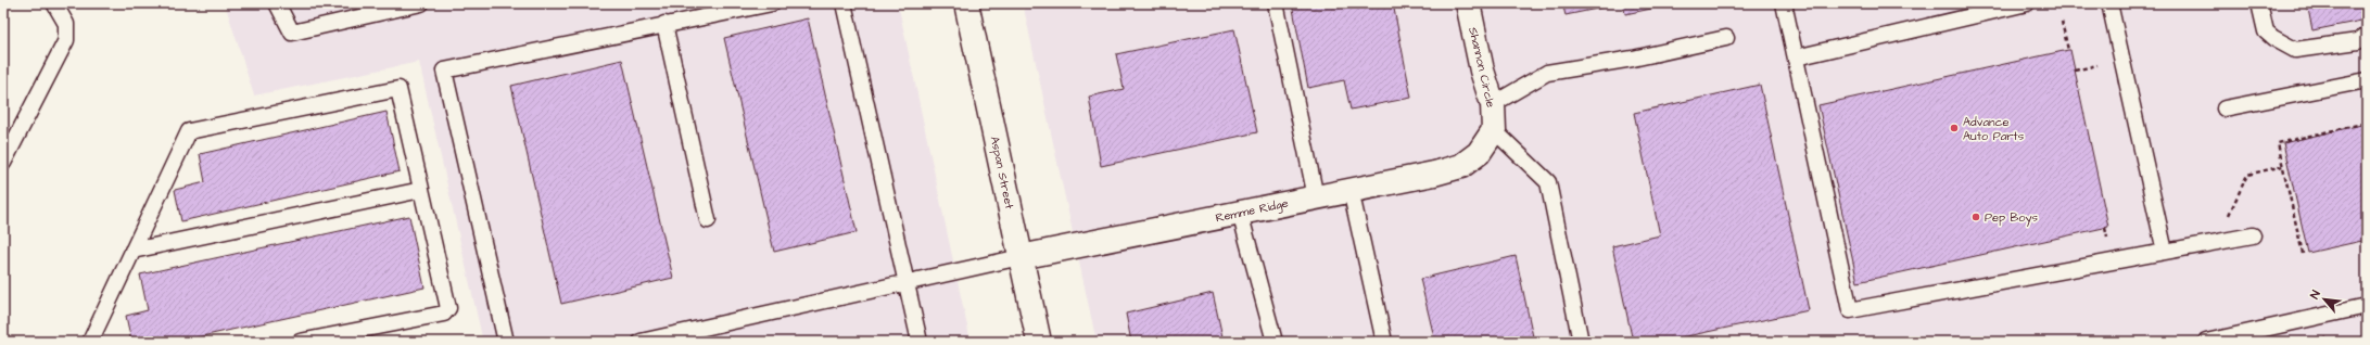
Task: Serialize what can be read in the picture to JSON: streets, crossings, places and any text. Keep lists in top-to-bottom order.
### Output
{
  "streets": {
    "street": ["Shannon Circle", "Aspan Street", "Remme Ridge"]
  },
  "crossings": [
    ["Shannon Circle", "Remme Ridge"],
    ["Aspan Street", "Remme Ridge"]
  ],
  "places": ["Advance Auto Parts", "Pep Boys"],
  "north": "top left"
}
